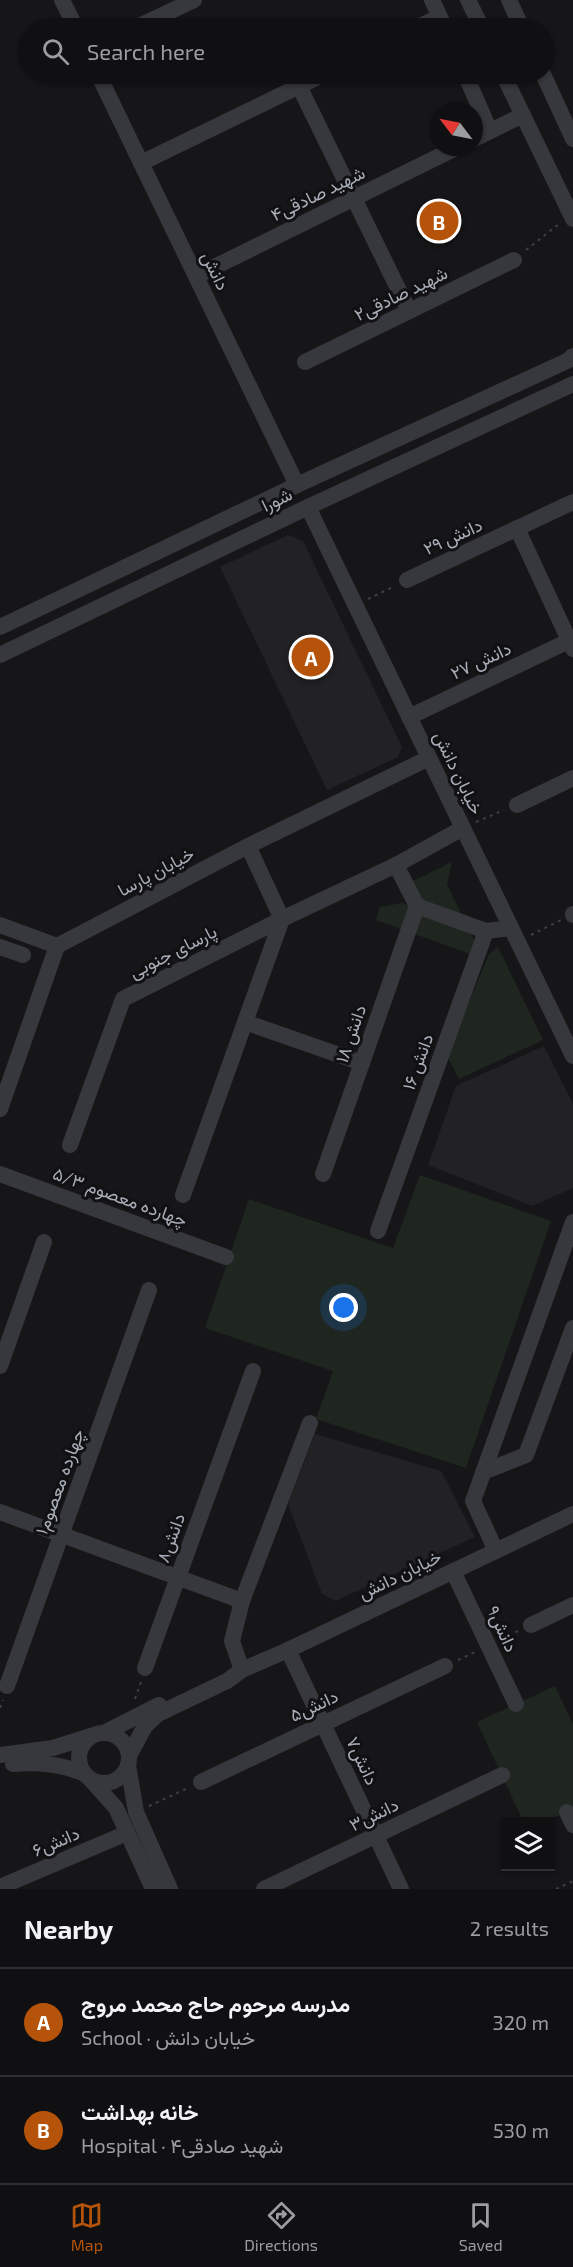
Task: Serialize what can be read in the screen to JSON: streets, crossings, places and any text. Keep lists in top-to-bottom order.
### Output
{
  "streets": {
    "street": [
      "شهید صادقی۴",
      "دانش",
      "شهید صادقی۲",
      "شورا",
      "دانش ۲۹",
      "دانش ۲۷",
      "خیابان دانش",
      "خیابان پارسا",
      "پارسای جنوبی",
      "دانش ۱۸",
      "دانش ۱۶",
      "چهارده معصوم ۵/۳",
      "چهارده معصوم۱",
      "دانش۸",
      "دانش۹",
      "دانش۵",
      "دانش۷",
      "دانش۳",
      "دانش۶"
    ]
  },
  "crossings": [
    ["شهید صادقی۴", "دانش"],
    ["دانش", "شورا"],
    ["شورا", "خیابان دانش"],
    ["دانش ۲۷", "خیابان دانش"],
    ["خیابان دانش", "خیابان پارسا"],
    ["خیابان دانش", "پارسای جنوبی"],
    ["خیابان دانش", "دانش۹"],
    ["خیابان دانش", "دانش۷"],
    ["دانش۵", "دانش۷"],
    ["دانش۷", "دانش۳"]
  ],
  "north": "top left",
  "page": {
    "search": "Search here",
    "pins": ["B", "A"],
    "heading": ["Nearby", "2 results"],
    "list": [
      {
        "mark": "A",
        "name": "مدرسه مرحوم حاج محمد مروج",
        "note": "School · خیابان دانش",
        "value": "320 m"
      },
      {
        "mark": "B",
        "name": "خانه بهداشت",
        "note": "Hospital · شهید صادقی۴",
        "value": "530 m"
      }
    ],
    "nav": ["Map", "Directions", "Saved"]
  }
}
